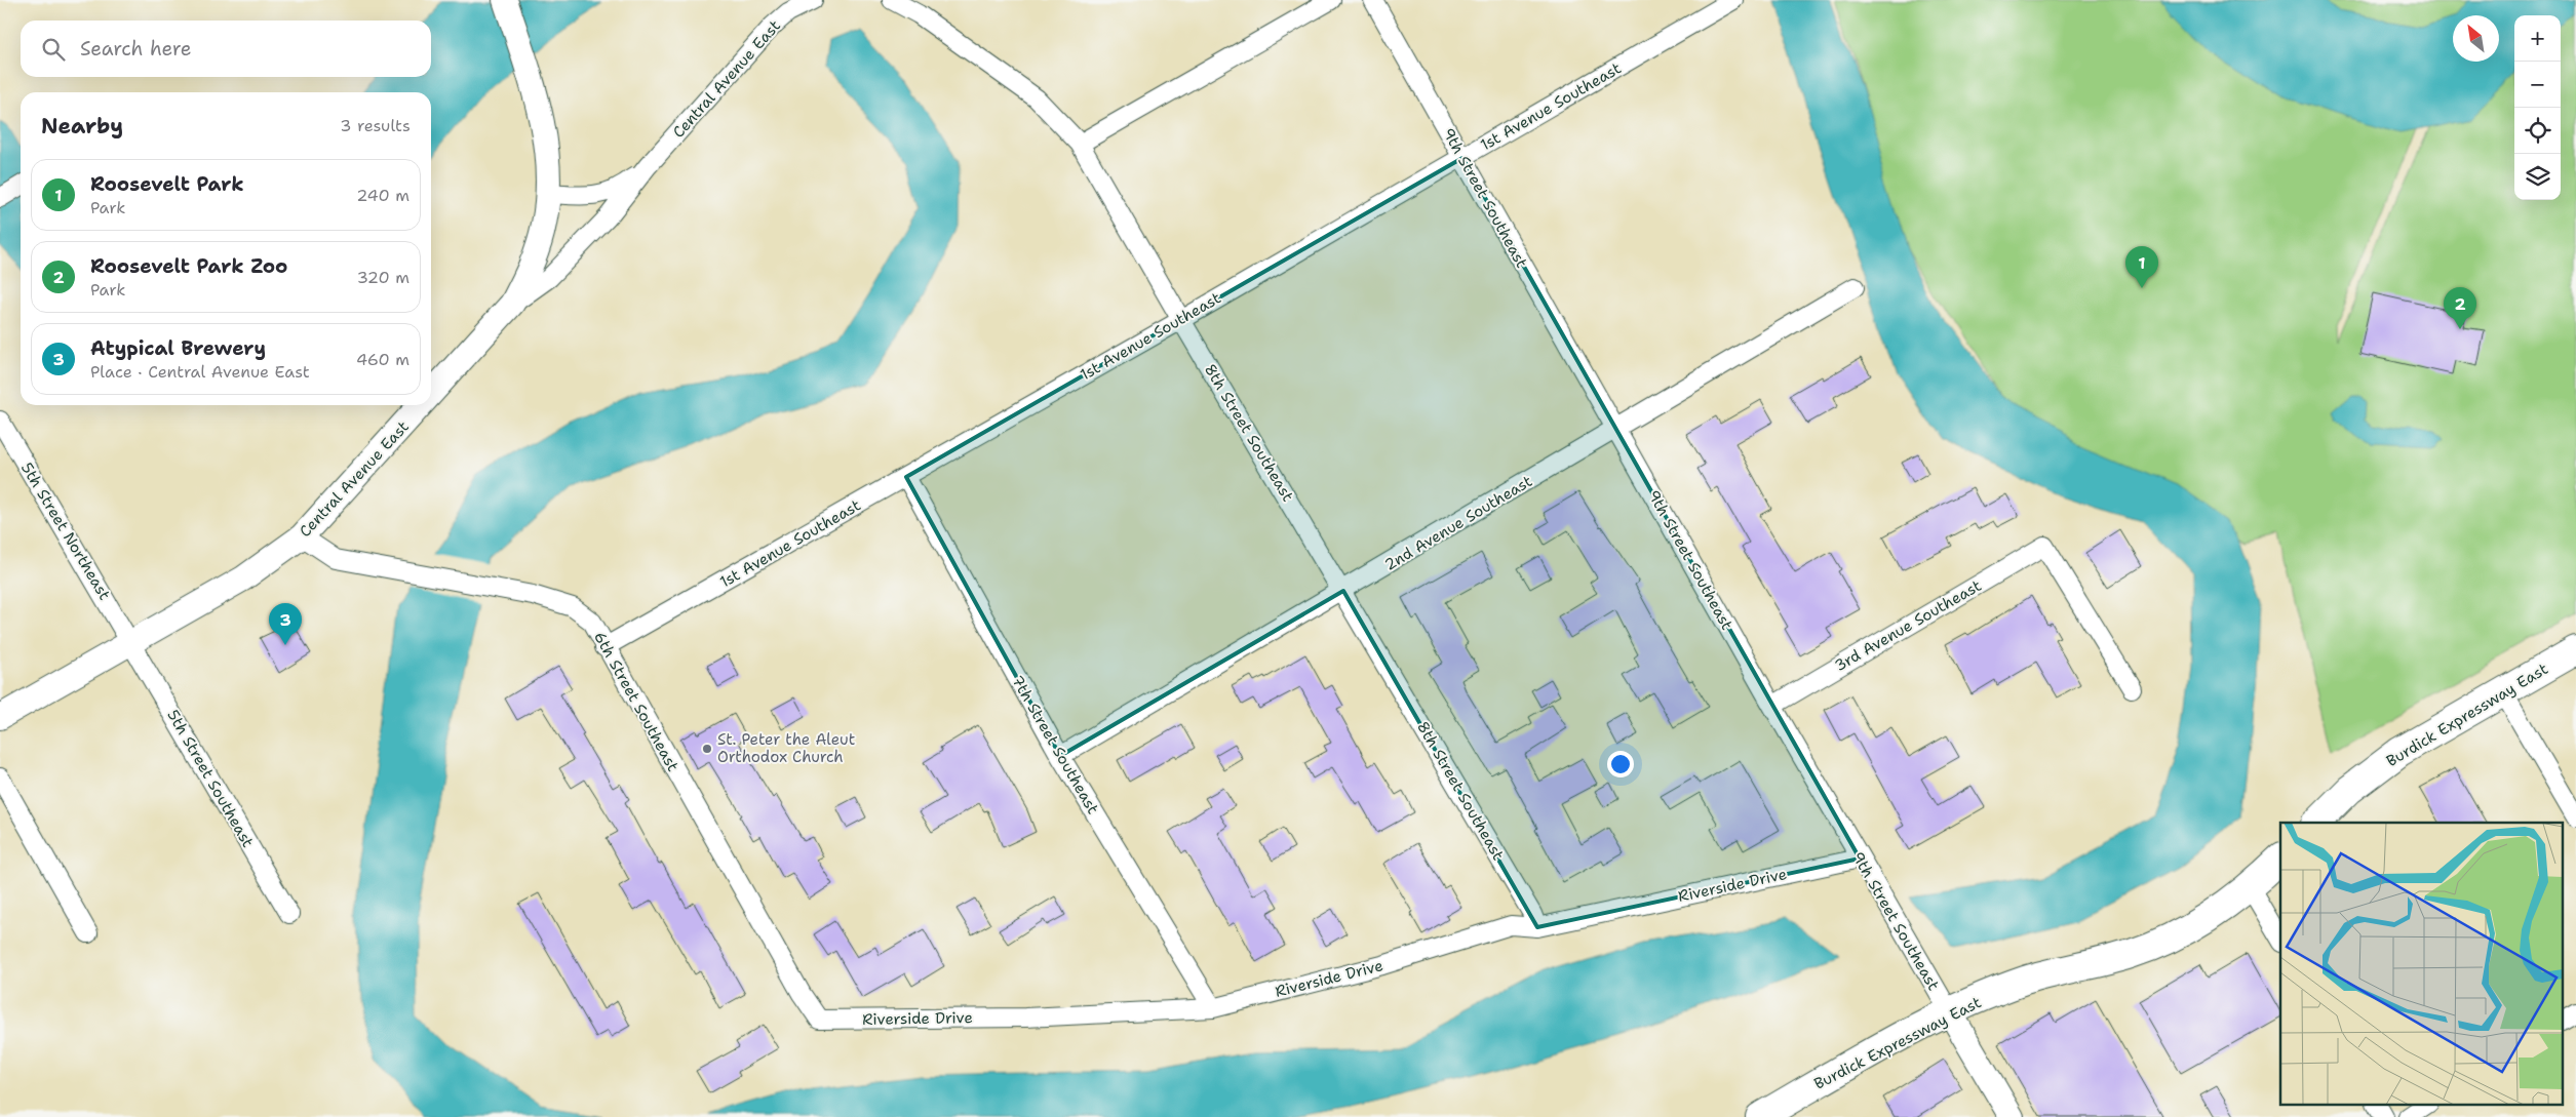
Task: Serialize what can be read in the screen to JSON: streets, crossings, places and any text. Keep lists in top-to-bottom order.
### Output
{
  "streets": {
    "main road": ["Burdick Expressway East"],
    "street": [
      "Central Avenue East",
      "1st Avenue Southeast",
      "9th Street Southeast",
      "8th Street Southeast",
      "2nd Avenue Southeast",
      "5th Street Northeast",
      "3rd Avenue Southeast",
      "6th Street Southeast",
      "7th Street Southeast",
      "5th Street Southeast",
      "Riverside Drive"
    ]
  },
  "crossings": [
    ["Central Avenue East", "5th Street Northeast"],
    ["Central Avenue East", "6th Street Southeast"],
    ["Central Avenue East", "5th Street Southeast"],
    ["1st Avenue Southeast", "9th Street Southeast"],
    ["1st Avenue Southeast", "8th Street Southeast"],
    ["1st Avenue Southeast", "6th Street Southeast"],
    ["1st Avenue Southeast", "7th Street Southeast"],
    ["9th Street Southeast", "2nd Avenue Southeast"],
    ["9th Street Southeast", "3rd Avenue Southeast"],
    ["9th Street Southeast", "Burdick Expressway East"],
    ["9th Street Southeast", "Riverside Drive"],
    ["8th Street Southeast", "2nd Avenue Southeast"],
    ["8th Street Southeast", "Riverside Drive"],
    ["2nd Avenue Southeast", "7th Street Southeast"],
    ["5th Street Northeast", "5th Street Southeast"],
    ["6th Street Southeast", "Riverside Drive"],
    ["7th Street Southeast", "Riverside Drive"]
  ],
  "places": ["St. Peter the Aleut Orthodox Church"],
  "north": "top left",
  "page": {
    "map_buttons": ["+", "−"],
    "search": "Search here",
    "heading": ["Nearby", "3 results"],
    "list": [
      {
        "mark": "1",
        "name": "Roosevelt Park",
        "note": "Park",
        "value": "240 m"
      },
      {
        "mark": "2",
        "name": "Roosevelt Park Zoo",
        "note": "Park",
        "value": "320 m"
      },
      {
        "mark": "3",
        "name": "Atypical Brewery",
        "note": "Place · Central Avenue East",
        "value": "460 m"
      }
    ],
    "pins": ["1", "2", "3"]
  }
}
